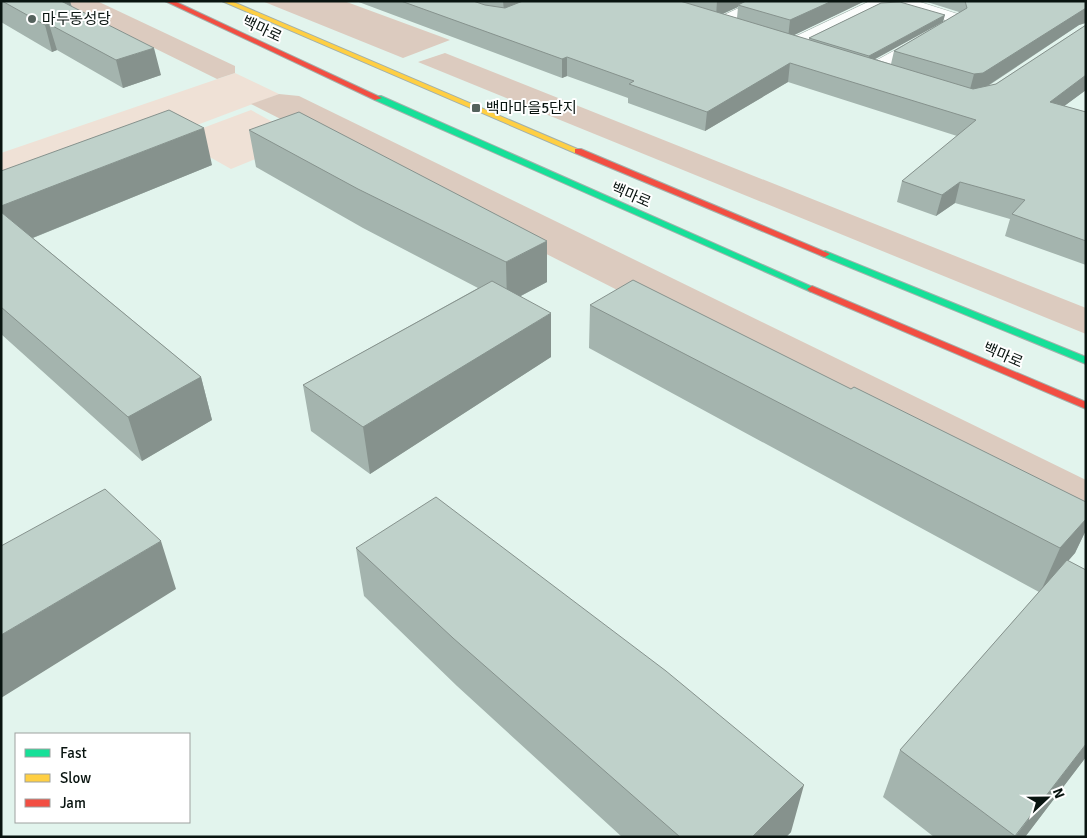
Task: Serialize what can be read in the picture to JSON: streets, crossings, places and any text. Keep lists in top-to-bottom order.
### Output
{
  "streets": {
    "main road": ["백마로"]
  },
  "places": {
    "other": ["마두동성당"],
    "transit": ["백마마을5단지"]
  },
  "legend": ["Fast", "Slow", "Jam"],
  "north": "right"
}
